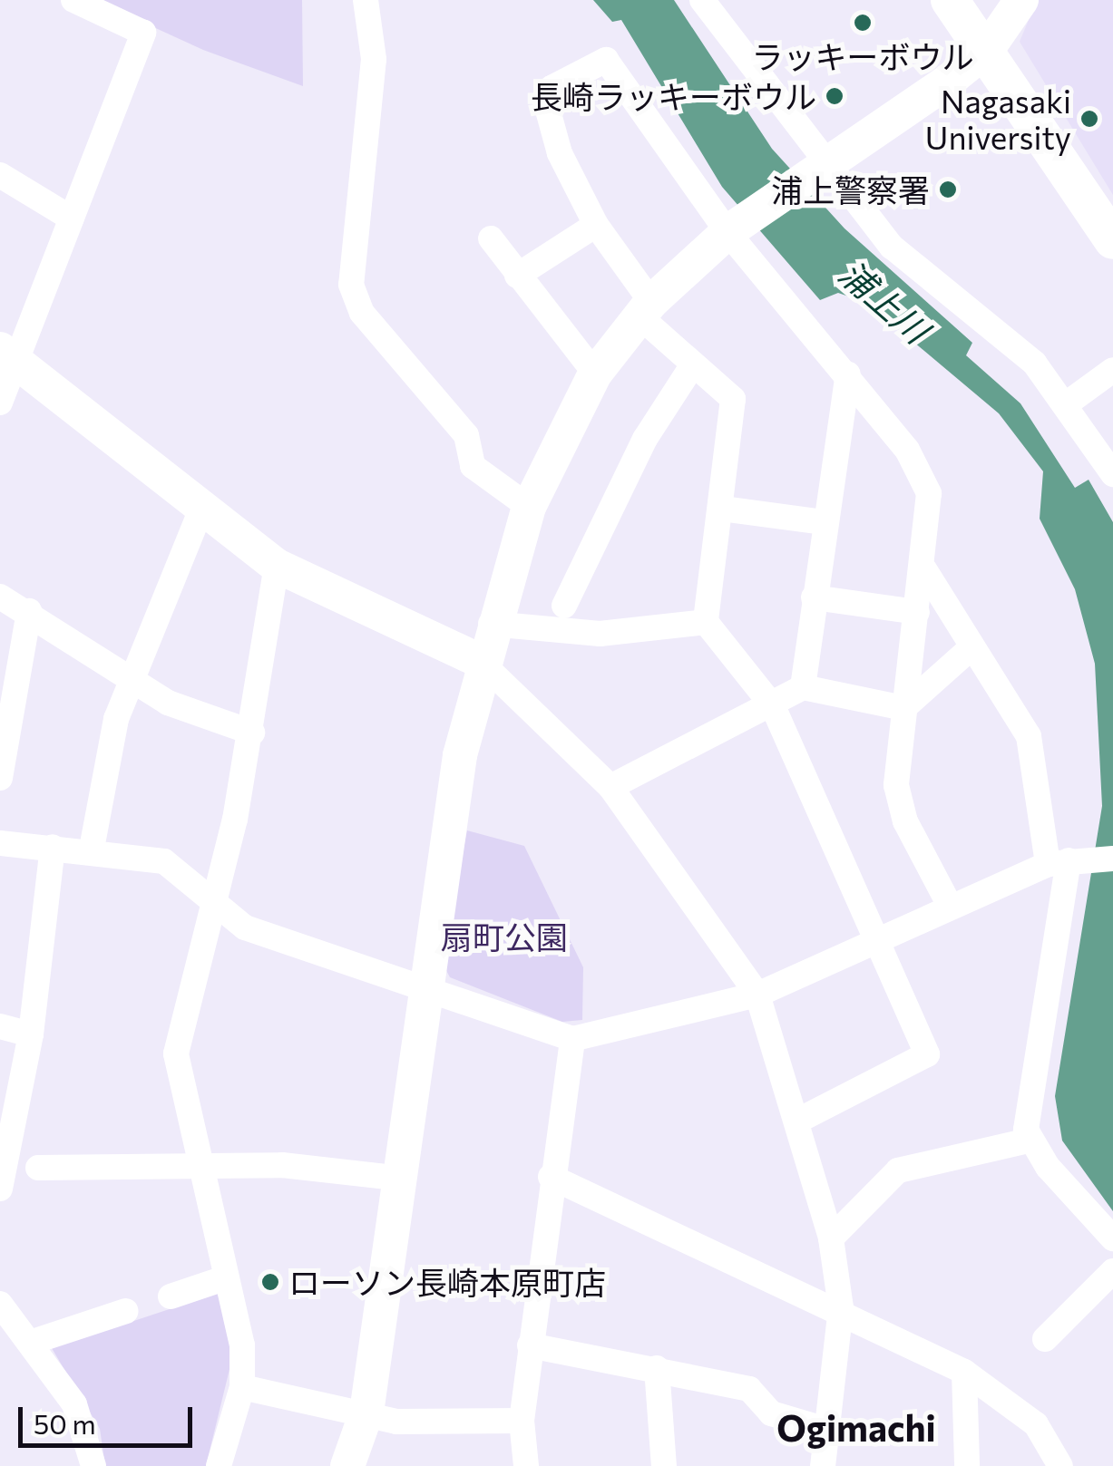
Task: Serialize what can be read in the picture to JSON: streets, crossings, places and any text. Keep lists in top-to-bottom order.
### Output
{
  "districts": ["Ogimachi"],
  "water": ["浦上川"],
  "parks": ["扇町公園"],
  "places": [
    "ラッキーボウル",
    "長崎ラッキーボウル",
    "Nagasaki University",
    "浦上警察署",
    "ローソン長崎本原町店"
  ],
  "scale_bar": "50 m"
}
